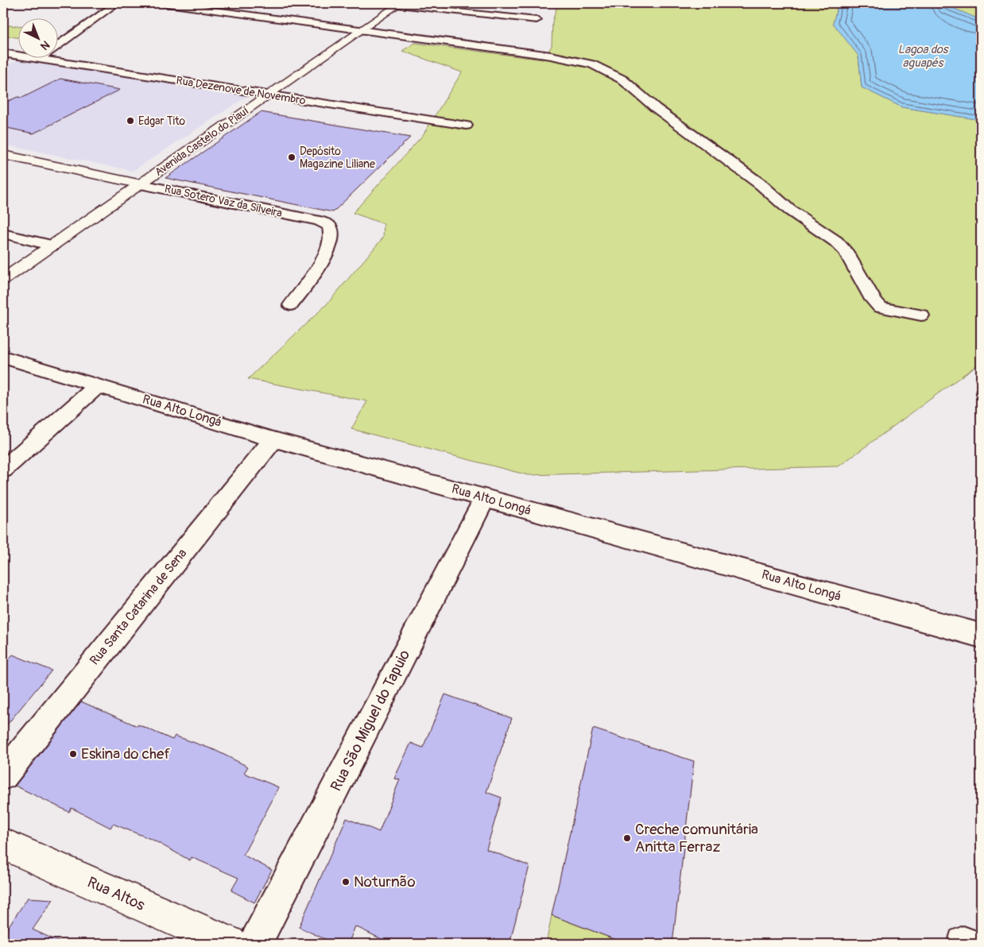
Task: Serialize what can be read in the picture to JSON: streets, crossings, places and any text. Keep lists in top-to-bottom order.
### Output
{
  "streets": {
    "main road": ["Avenida Castelo do Piauí", "Rua Sotero Vaz da Silveira", "Rua Altos"],
    "street": [
      "Rua Dezenove de Novembro",
      "Rua Alto Longá",
      "Rua Santa Catarina de Sena",
      "Rua São Miguel do Tapuio"
    ]
  },
  "crossings": [
    ["Rua Dezenove de Novembro", "Avenida Castelo do Piauí"],
    ["Avenida Castelo do Piauí", "Rua Sotero Vaz da Silveira"],
    ["Rua Alto Longá", "Rua Santa Catarina de Sena"],
    ["Rua Alto Longá", "Rua São Miguel do Tapuio"]
  ],
  "water": ["Lagoa dos aguapés"],
  "places": [
    "Edgar Tito",
    "Depósito Magazine Liliane",
    "Eskina do chef",
    "Creche comunitária Anitta Ferraz",
    "Noturnão"
  ],
  "north": "bottom right"
}
